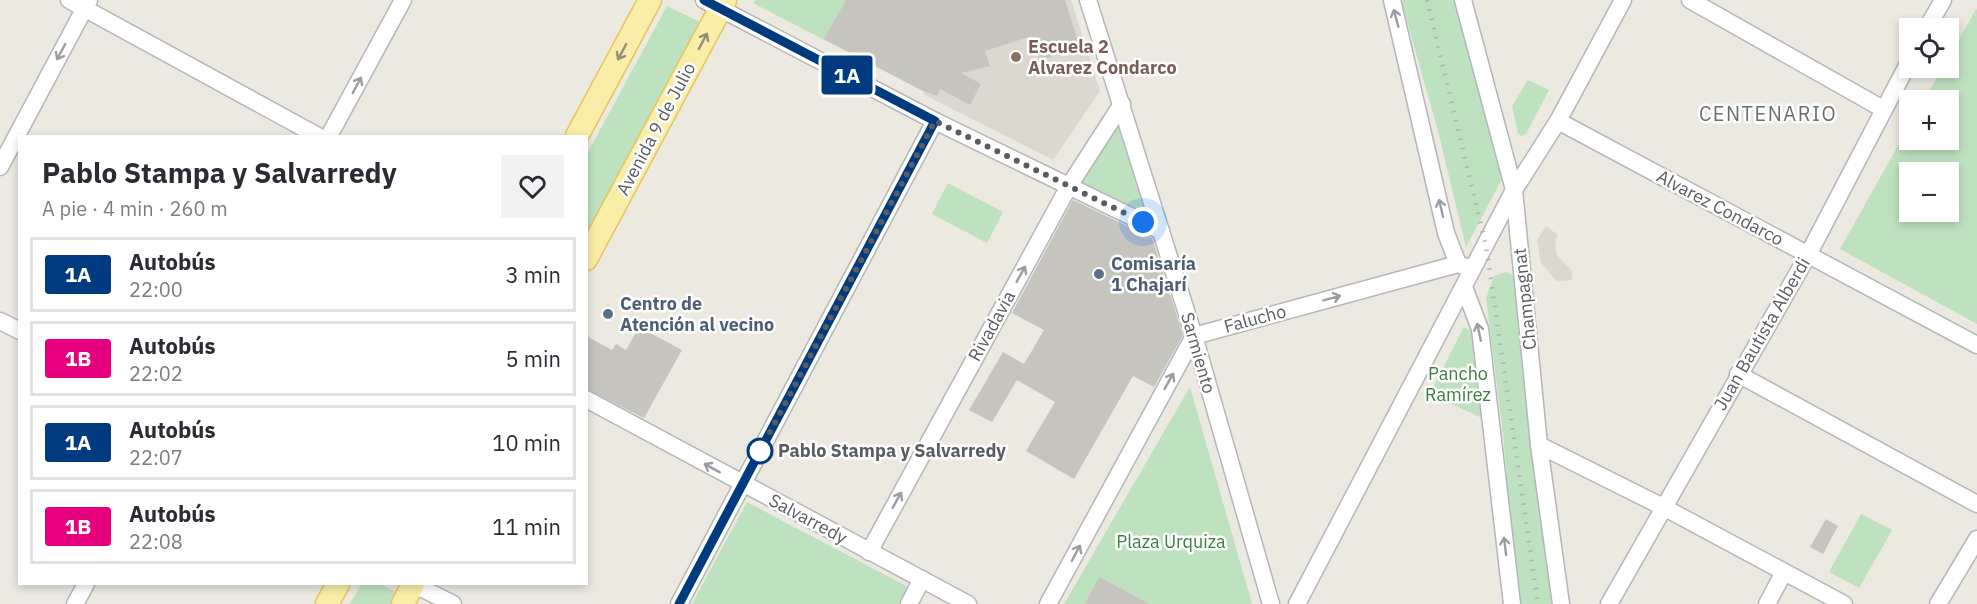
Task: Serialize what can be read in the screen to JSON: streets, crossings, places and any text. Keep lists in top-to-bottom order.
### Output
{
  "streets": {
    "main road": ["Avenida 9 de Julio"],
    "street": [
      "Alvarez Condarco",
      "Champagnat",
      "Falucho",
      "Rivadavia",
      "Juan Bautista Alberdi",
      "Sarmiento",
      "Salvarredy"
    ]
  },
  "crossings": [
    ["Alvarez Condarco", "Juan Bautista Alberdi"],
    ["Falucho", "Sarmiento"],
    ["Rivadavia", "Sarmiento"],
    ["Rivadavia", "Salvarredy"]
  ],
  "one_way": ["Falucho", "Salvarredy"],
  "districts": ["CENTENARIO"],
  "parks": ["Pancho Ramírez", "Plaza Urquiza"],
  "places": [
    "Escuela 2 Alvarez Condarco",
    "Comisaría 1 Chajarí",
    "Centro de Atención al vecino",
    "Pablo Stampa y Salvarredy"
  ],
  "lines": ["bus line 1A"],
  "page": {
    "on_map": "1A",
    "map_buttons": ["+", "−"],
    "heading": ["Pablo Stampa y Salvarredy", "A pie · 4 min · 260 m"],
    "list": [
      {
        "mark": "1A",
        "name": "Autobús",
        "note": "22:00",
        "value": "3 min"
      },
      {
        "mark": "1B",
        "name": "Autobús",
        "note": "22:02",
        "value": "5 min"
      },
      {
        "mark": "1A",
        "name": "Autobús",
        "note": "22:07",
        "value": "10 min"
      },
      {
        "mark": "1B",
        "name": "Autobús",
        "note": "22:08",
        "value": "11 min"
      }
    ]
  }
}
